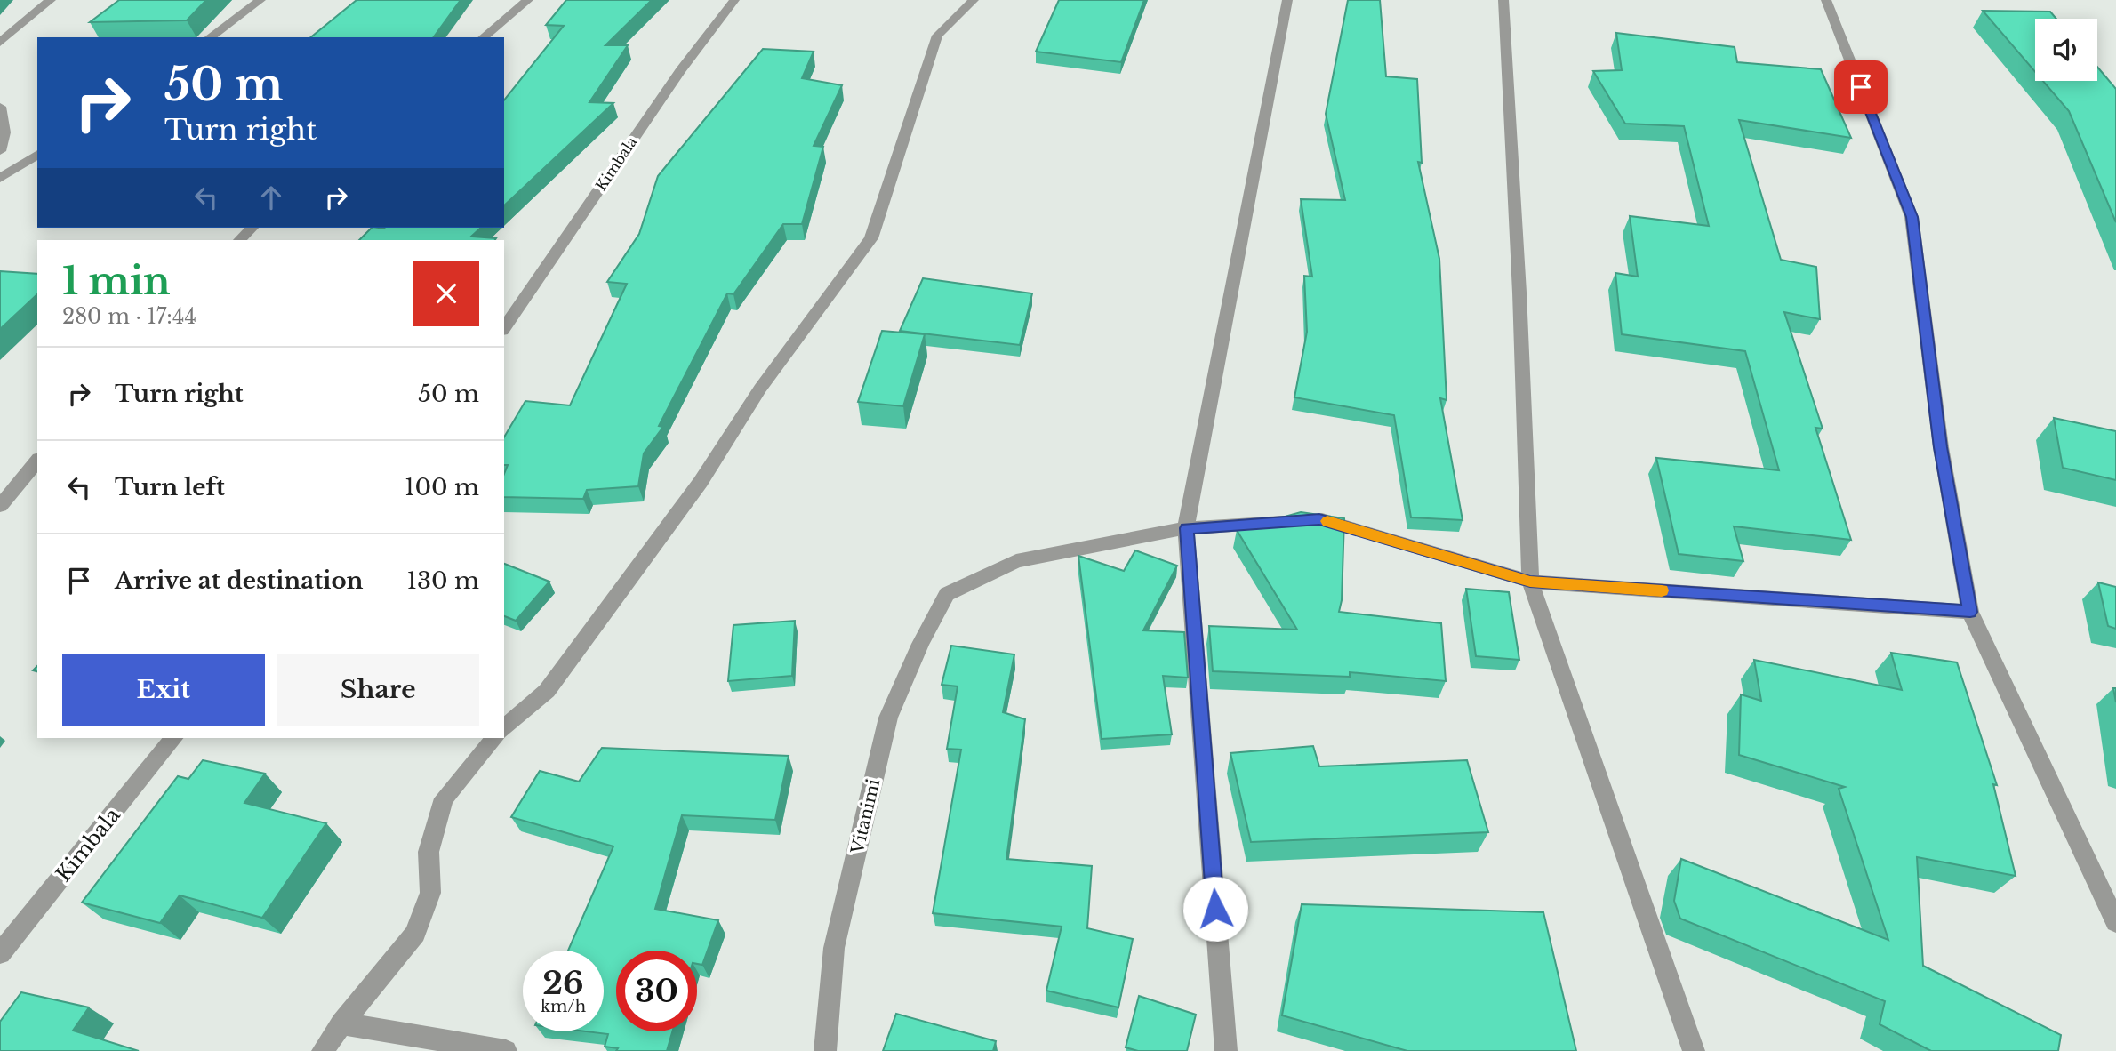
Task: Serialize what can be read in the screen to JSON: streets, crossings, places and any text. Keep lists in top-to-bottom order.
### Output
{
  "streets": {
    "street": ["Kimbala", "Vitanimi"]
  },
  "page": {
    "turn": ["50 m", "Turn right"],
    "heading": ["1 min", "280 m · 17:44"],
    "list": [
      {
        "name": "Turn right",
        "value": "50 m"
      },
      {
        "name": "Turn left",
        "value": "100 m"
      },
      {
        "name": "Arrive at destination",
        "value": "130 m"
      }
    ],
    "buttons": ["Exit", "Share"],
    "speed": "26 km/h",
    "limit": "30"
  }
}
